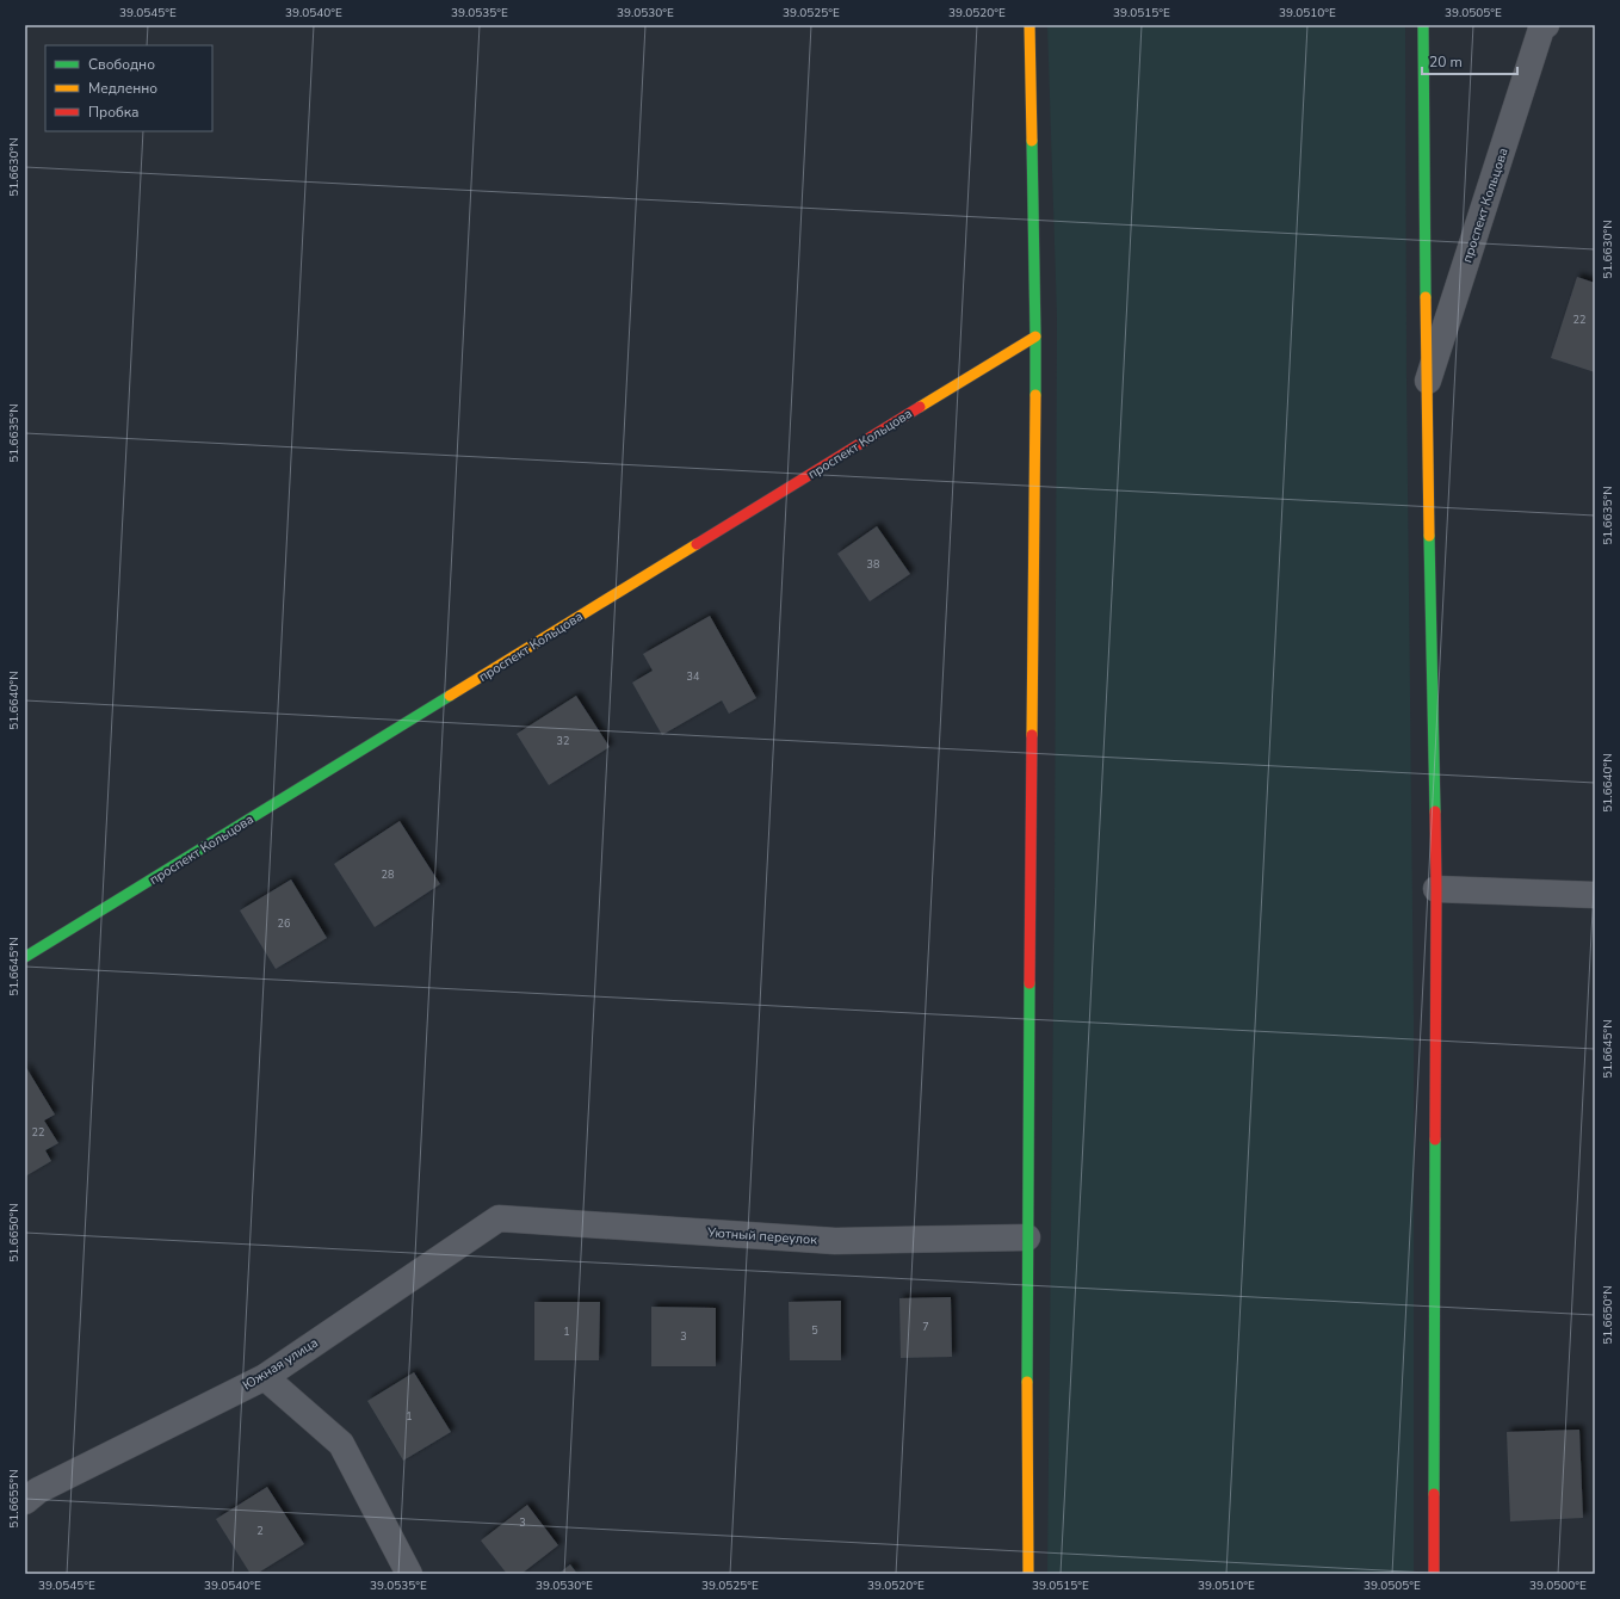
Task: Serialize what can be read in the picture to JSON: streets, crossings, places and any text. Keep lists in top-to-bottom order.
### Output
{
  "streets": {
    "street": ["проспект Кольцова", "Уютный переулок", "Южная улица"]
  },
  "crossings": [
    ["Уютный переулок", "Южная улица"]
  ],
  "house_numbers": [
    "22",
    "38",
    "34",
    "32",
    "28",
    "26",
    "22",
    "7",
    "5",
    "1",
    "3",
    "1",
    "3",
    "2"
  ],
  "legend": ["Свободно", "Медленно", "Пробка"],
  "scale_bar": "20 m",
  "coordinates": [
    "39.0545°E",
    "39.0540°E",
    "39.0535°E",
    "39.0530°E",
    "39.0525°E",
    "39.0520°E",
    "39.0515°E",
    "39.0510°E",
    "39.0505°E",
    "51.6630°N",
    "51.6635°N",
    "51.6640°N",
    "51.6645°N",
    "51.6650°N",
    "51.6655°N",
    "39.0500°E"
  ]
}
